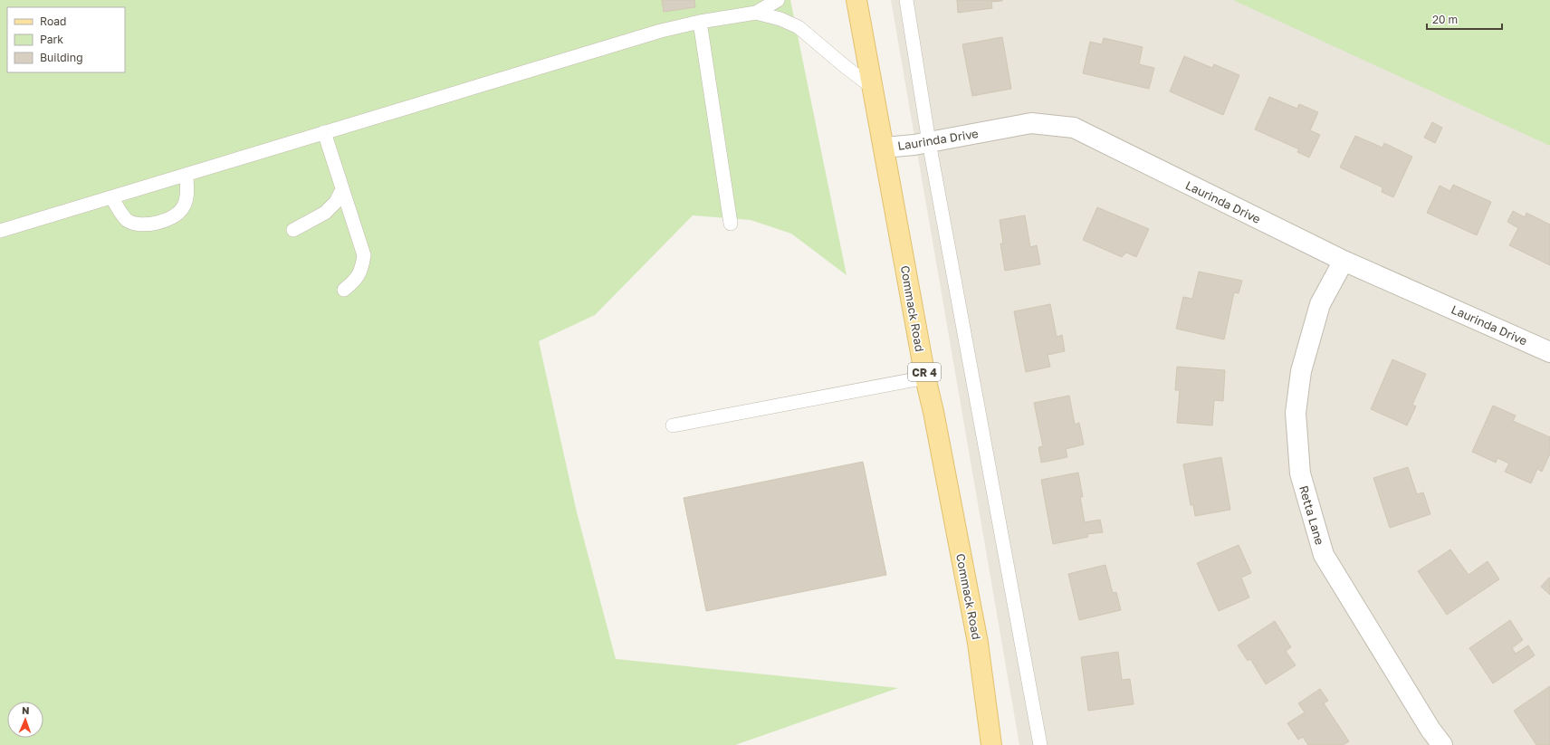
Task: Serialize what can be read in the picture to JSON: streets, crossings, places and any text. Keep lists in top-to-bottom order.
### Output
{
  "streets": {
    "main road": ["Commack Road", "CR 4"],
    "street": ["Laurinda Drive", "Retta Lane"]
  },
  "crossings": [
    ["Laurinda Drive", "Commack Road"],
    ["Laurinda Drive", "Retta Lane"]
  ],
  "legend": ["Road", "Park", "Building"],
  "scale_bar": "20 m",
  "north": "top"
}
